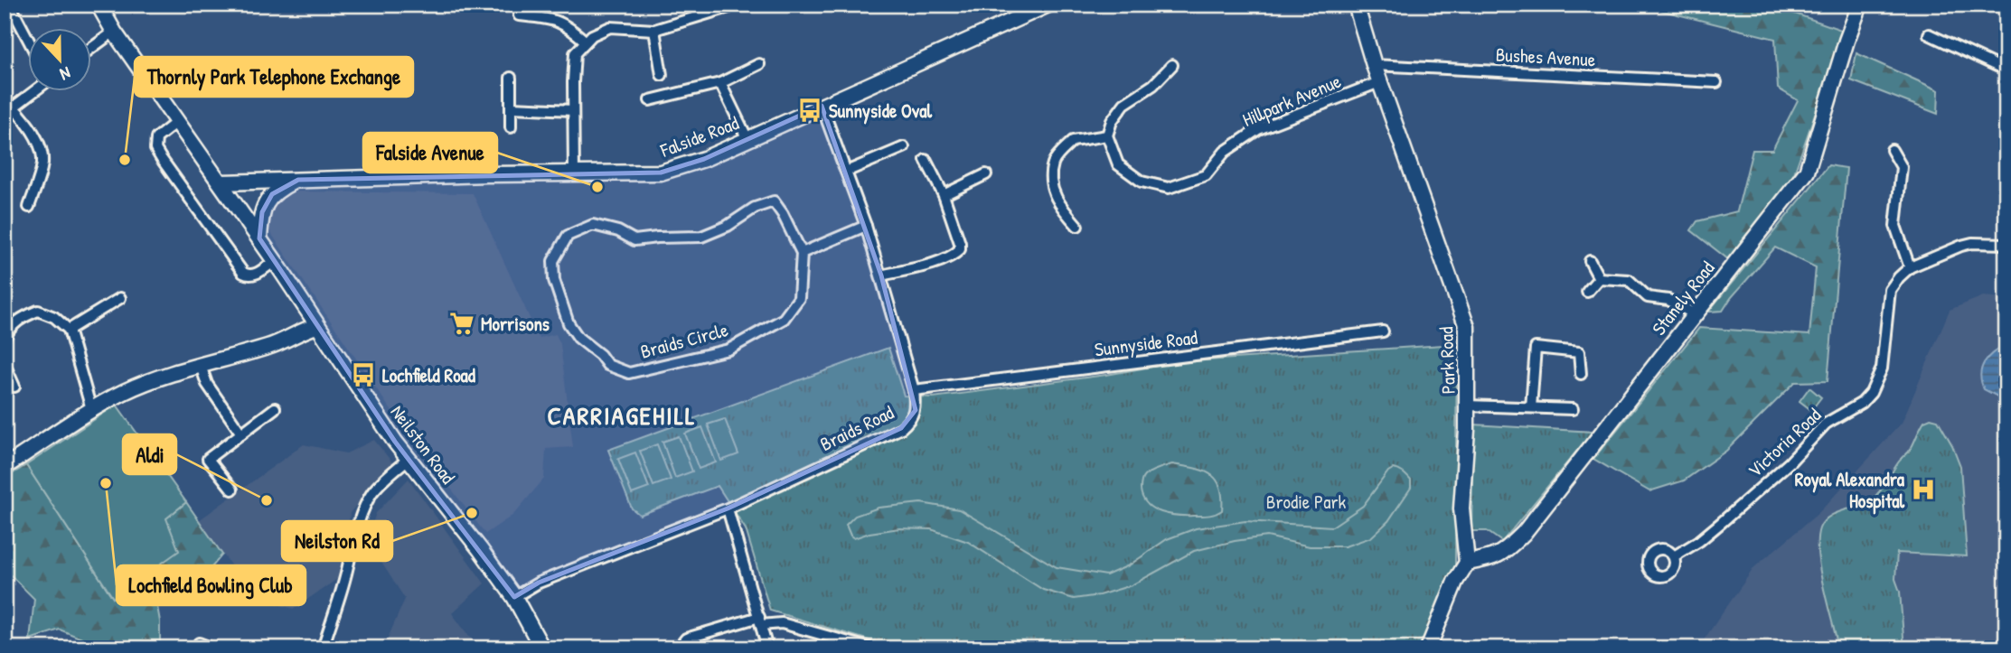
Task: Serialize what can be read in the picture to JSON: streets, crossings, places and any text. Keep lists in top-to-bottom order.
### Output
{
  "streets": {
    "street": [
      "Bushes Avenue",
      "Hillpark Avenue",
      "Falside Road",
      "Stanely Road",
      "Braids Circle",
      "Sunnyside Road",
      "Park Road",
      "Braids Road",
      "Victoria Road",
      "Neilston Road"
    ]
  },
  "crossings": [
    ["Bushes Avenue", "Park Road"],
    ["Hillpark Avenue", "Park Road"],
    ["Falside Road", "Braids Road"],
    ["Falside Road", "Neilston Road"],
    ["Stanely Road", "Park Road"],
    ["Sunnyside Road", "Braids Road"],
    ["Braids Road", "Neilston Road"]
  ],
  "districts": ["CARRIAGEHILL"],
  "parks": ["Brodie Park"],
  "places": {
    "bus stop": ["Sunnyside Oval", "Lochfield Road"],
    "other": [
      "Thornly Park Telephone Exchange",
      "Falside Avenue",
      "Lochfield Bowling Club",
      "Aldi",
      "Neilston Rd"
    ],
    "supermarket": ["Morrisons"],
    "hospital": ["Royal Alexandra Hospital"]
  },
  "north": "bottom"
}
